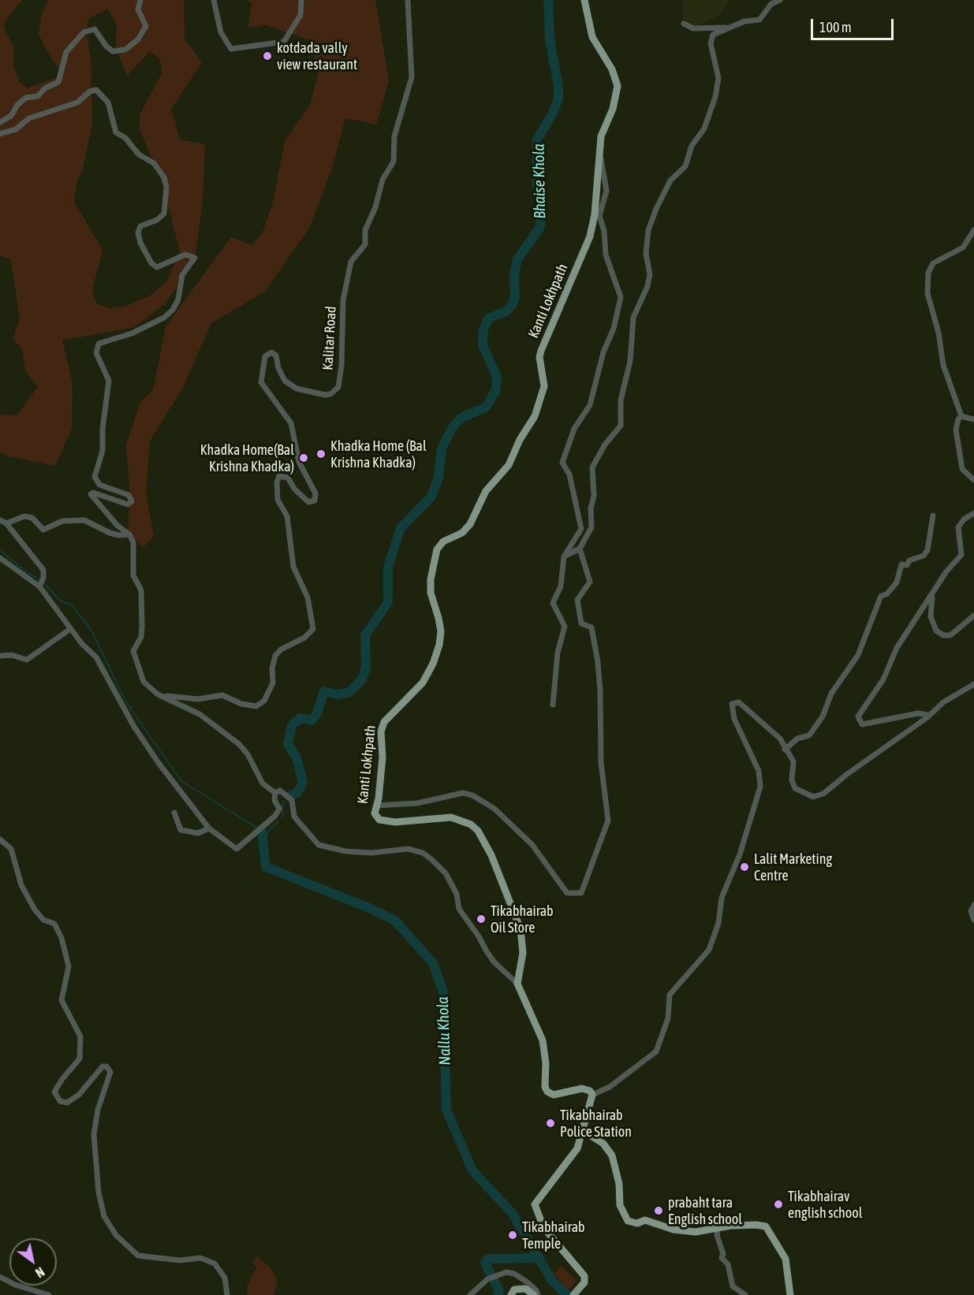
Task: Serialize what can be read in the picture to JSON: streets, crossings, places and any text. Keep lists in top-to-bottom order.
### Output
{
  "streets": {
    "main road": ["Kanti Lokhpath"],
    "street": ["Kalitar Road"]
  },
  "water": ["Bhaise Khola", "Nallu Khola"],
  "places": [
    "kotdada vally view restaurant",
    "Khadka Home (Bal Krishna Khadka)",
    "Khadka Home(Bal Krishna Khadka)",
    "Lalit Marketing Centre",
    "Tikabhairab Oil Store",
    "Tikabhairab Police Station",
    "Tikabhairav english school",
    "prabaht tara English school",
    "Tikabhairab Temple"
  ],
  "scale_bar": "100 m",
  "north": "bottom right"
}
